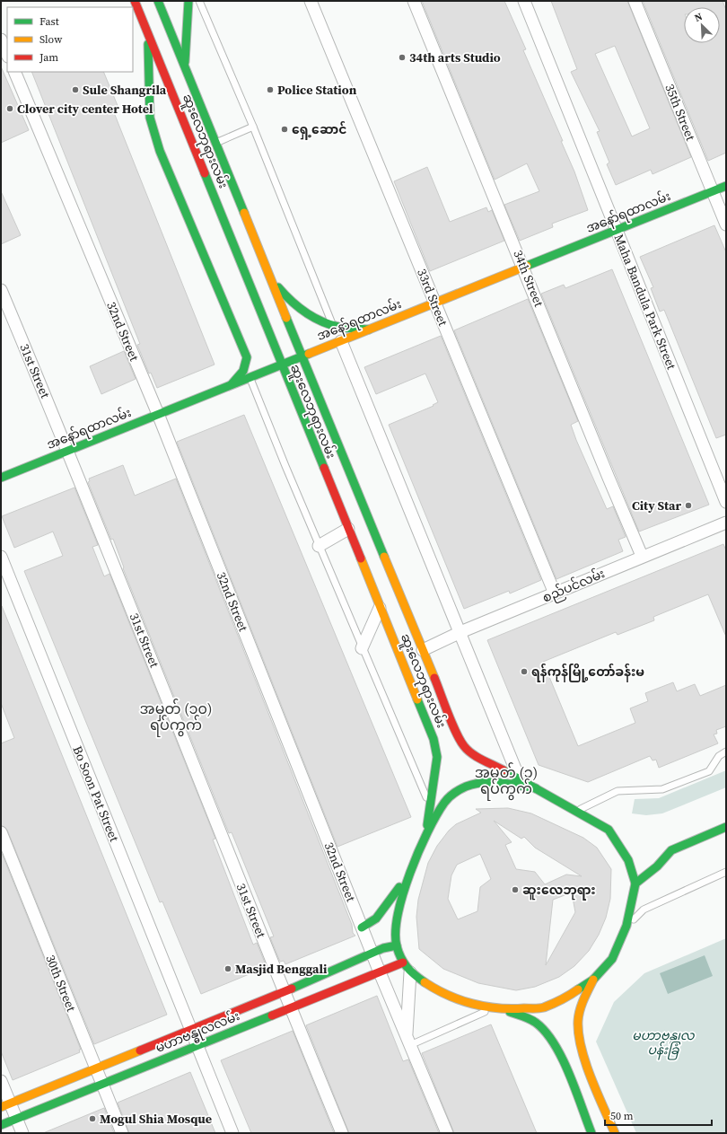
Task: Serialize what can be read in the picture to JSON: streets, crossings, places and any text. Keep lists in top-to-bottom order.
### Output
{
  "streets": {
    "main road": ["ဆူးလေဘုရားလမ်း", "အနော်ရထာလမ်း", "မဟာဗန္ဓုလလမ်း"],
    "street": [
      "35th Street",
      "34th Street",
      "33rd Street",
      "Maha Bandula Park Street",
      "32nd Street",
      "31st Street",
      "စည်ပင်လမ်း",
      "Bo Soon Pat Street",
      "30th Street"
    ]
  },
  "crossings": [
    ["35th Street", "အနော်ရထာလမ်း"],
    ["ဆူးလေဘုရားလမ်း", "အနော်ရထာလမ်း"],
    ["ဆူးလေဘုရားလမ်း", "စည်ပင်လမ်း"],
    ["အနော်ရထာလမ်း", "34th Street"],
    ["အနော်ရထာလမ်း", "33rd Street"],
    ["အနော်ရထာလမ်း", "Maha Bandula Park Street"],
    ["အနော်ရထာလမ်း", "32nd Street"],
    ["အနော်ရထာလမ်း", "31st Street"],
    ["34th Street", "စည်ပင်လမ်း"],
    ["33rd Street", "စည်ပင်လမ်း"],
    ["32nd Street", "မဟာဗန္ဓုလလမ်း"],
    ["31st Street", "မဟာဗန္ဓုလလမ်း"],
    ["Bo Soon Pat Street", "မဟာဗန္ဓုလလမ်း"],
    ["30th Street", "မဟာဗန္ဓုလလမ်း"]
  ],
  "districts": ["အမှတ် (၁၀) ရပ်ကွက်", "အမှတ် (၁) ရပ်ကွက်"],
  "parks": ["မဟာဗန္ဓုလ ပန်းခြံ"],
  "places": [
    "34th arts Studio",
    "Sule Shangrila",
    "Police Station",
    "Clover city center Hotel",
    "ရှေ့ဆောင်",
    "City Star",
    "ရန်ကုန်မြို့တော်ခန်းမ",
    "ဆူးလေဘုရား",
    "Masjid Benggali",
    "Mogul Shia Mosque"
  ],
  "legend": ["Fast", "Slow", "Jam"],
  "scale_bar": "50 m",
  "north": "top left"
}
